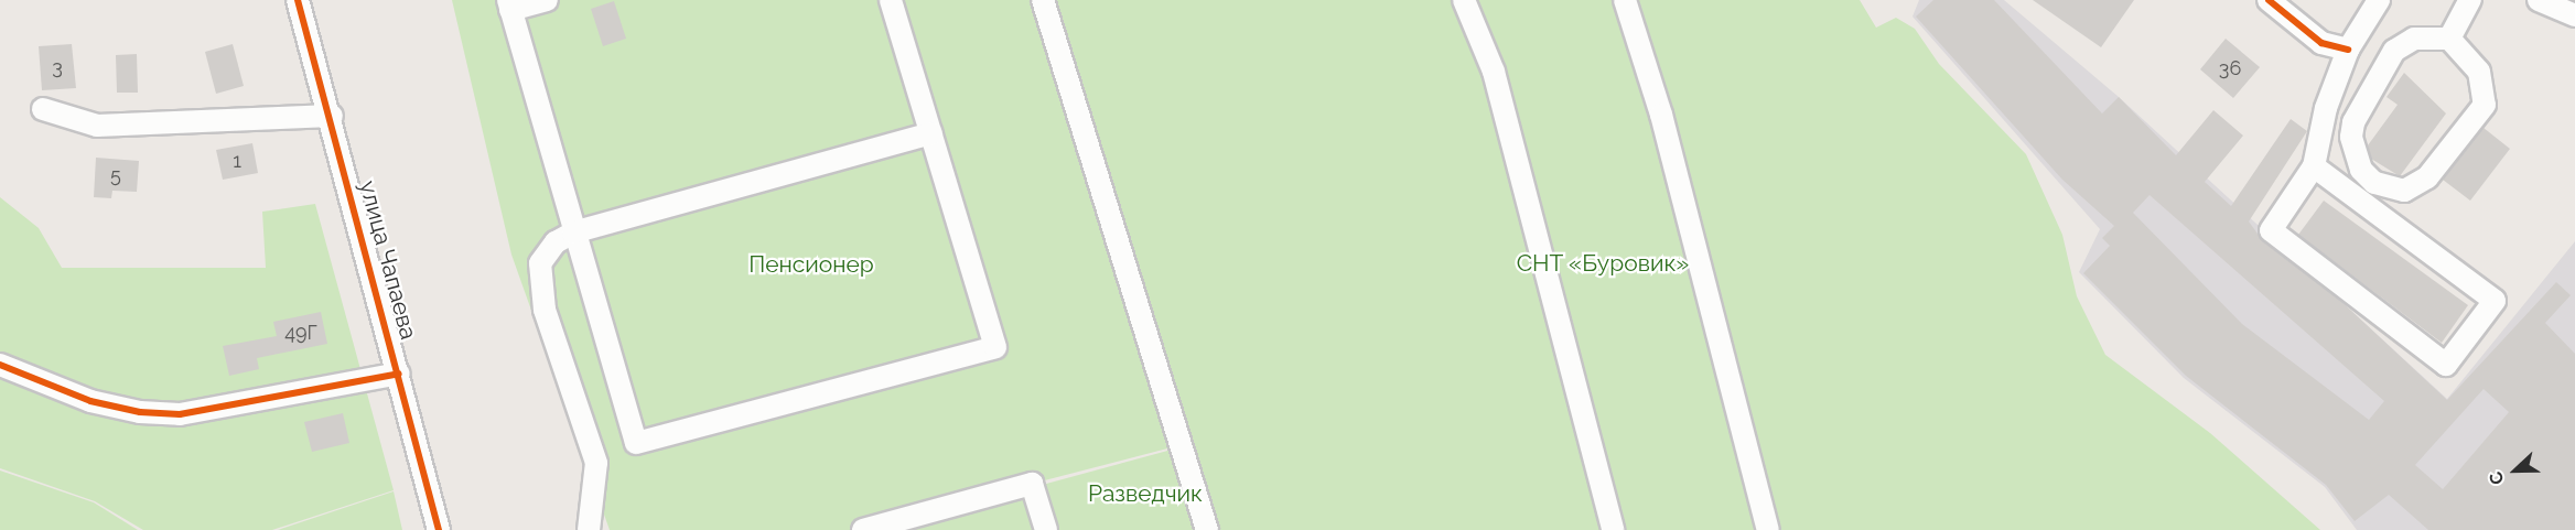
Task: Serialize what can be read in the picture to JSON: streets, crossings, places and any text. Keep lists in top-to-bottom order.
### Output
{
  "streets": {
    "street": ["улица Чапаева"]
  },
  "parks": ["СНТ «Буровик»", "Пенсионер", "Разведчик"],
  "house_numbers": [
    "3",
    "36",
    "1",
    "5",
    "49Г"
  ],
  "north": "left"
}
